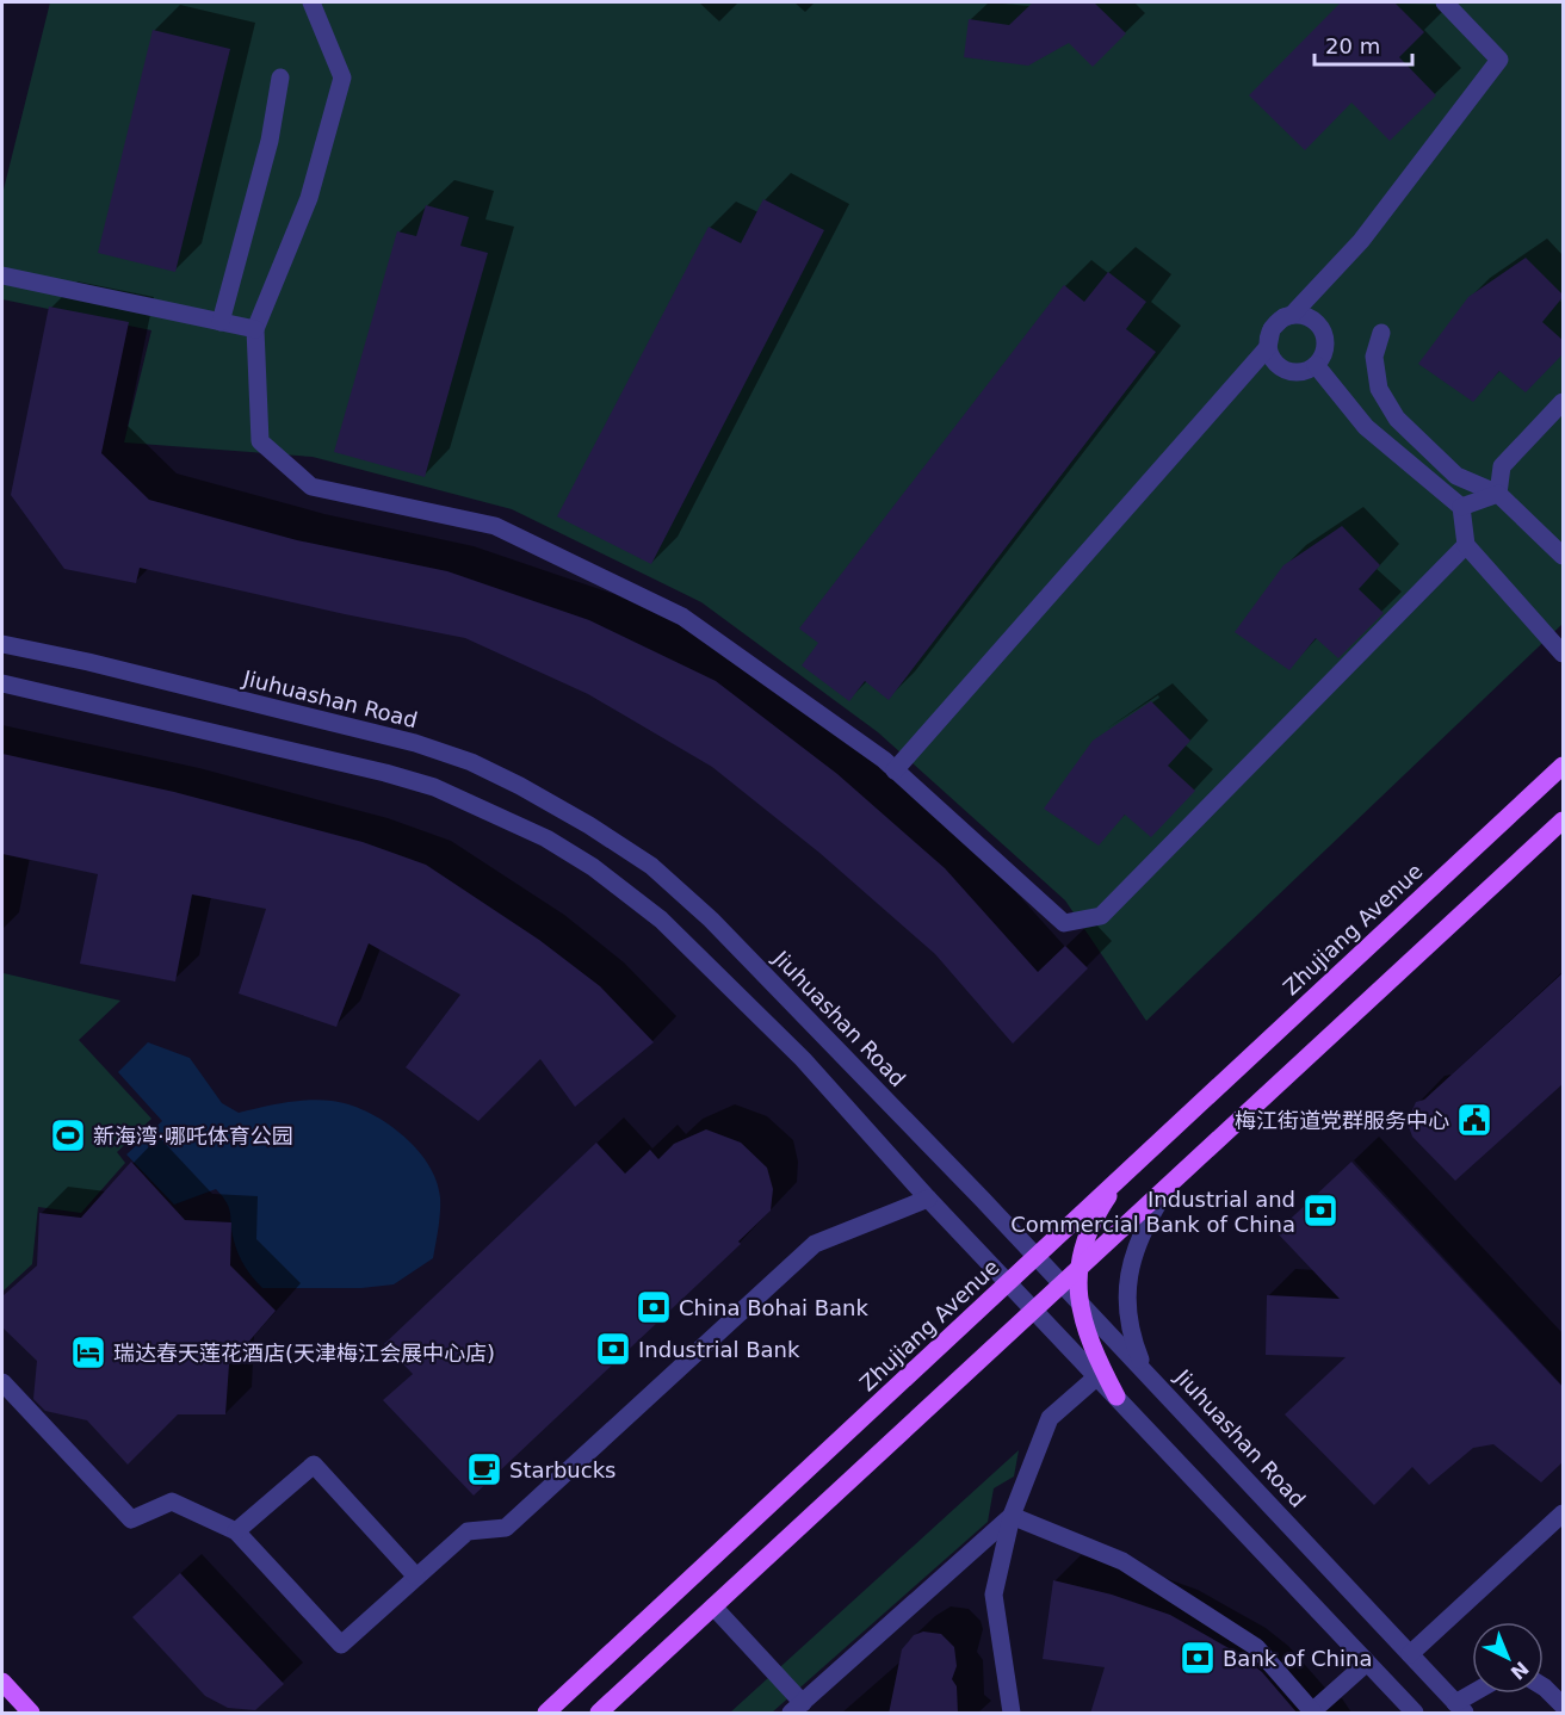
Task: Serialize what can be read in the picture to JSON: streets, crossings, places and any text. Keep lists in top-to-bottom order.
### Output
{
  "streets": {
    "main road": ["Zhujiang Avenue"],
    "street": ["Jiuhuashan Road"]
  },
  "crossings": [
    ["Jiuhuashan Road", "Zhujiang Avenue"]
  ],
  "places": {
    "public building": ["梅江街道党群服务中心"],
    "sports": ["新海湾·哪吒体育公园"],
    "bank": [
      "Industrial and Commercial Bank of China",
      "China Bohai Bank",
      "Industrial Bank",
      "Bank of China"
    ],
    "hotel": ["瑞达春天莲花酒店(天津梅江会展中心店)"],
    "cafe": ["Starbucks"]
  },
  "scale_bar": "20 m",
  "north": "bottom right"
}
